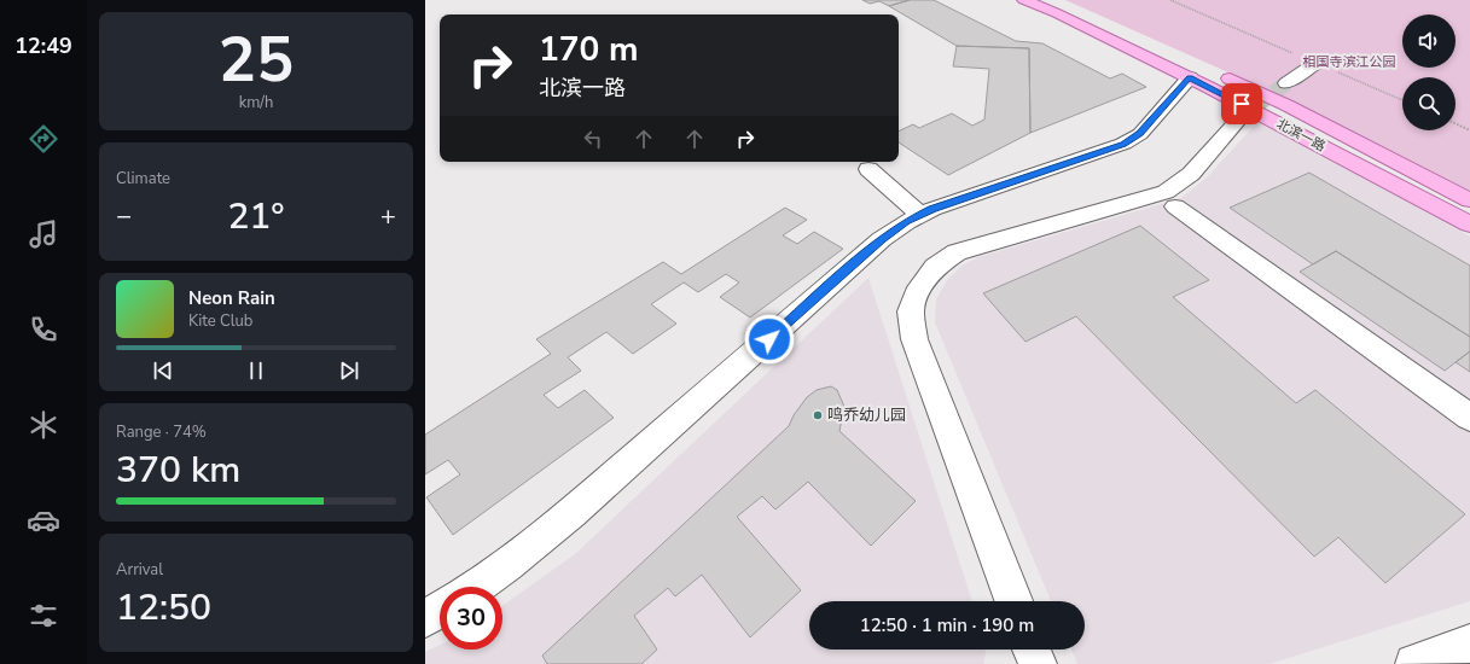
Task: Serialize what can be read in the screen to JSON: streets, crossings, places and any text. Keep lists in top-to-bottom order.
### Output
{
  "streets": {
    "main road": ["北滨一路"]
  },
  "parks": ["相国寺滨江公园"],
  "places": ["鸣乔幼儿园"],
  "page": {
    "tabs": "12:49",
    "tile": [
      ["25", "km/h"],
      "Climate",
      ["Range · 74%", "370 km"],
      ["Arrival", "12:50"]
    ],
    "turn": ["170 m", "北滨一路"],
    "heat": ["−", "21°", "+"],
    "song": ["Neon Rain", "Kite Club"],
    "limit": "30",
    "trip": "12:50 · 1 min · 190 m"
  }
}
